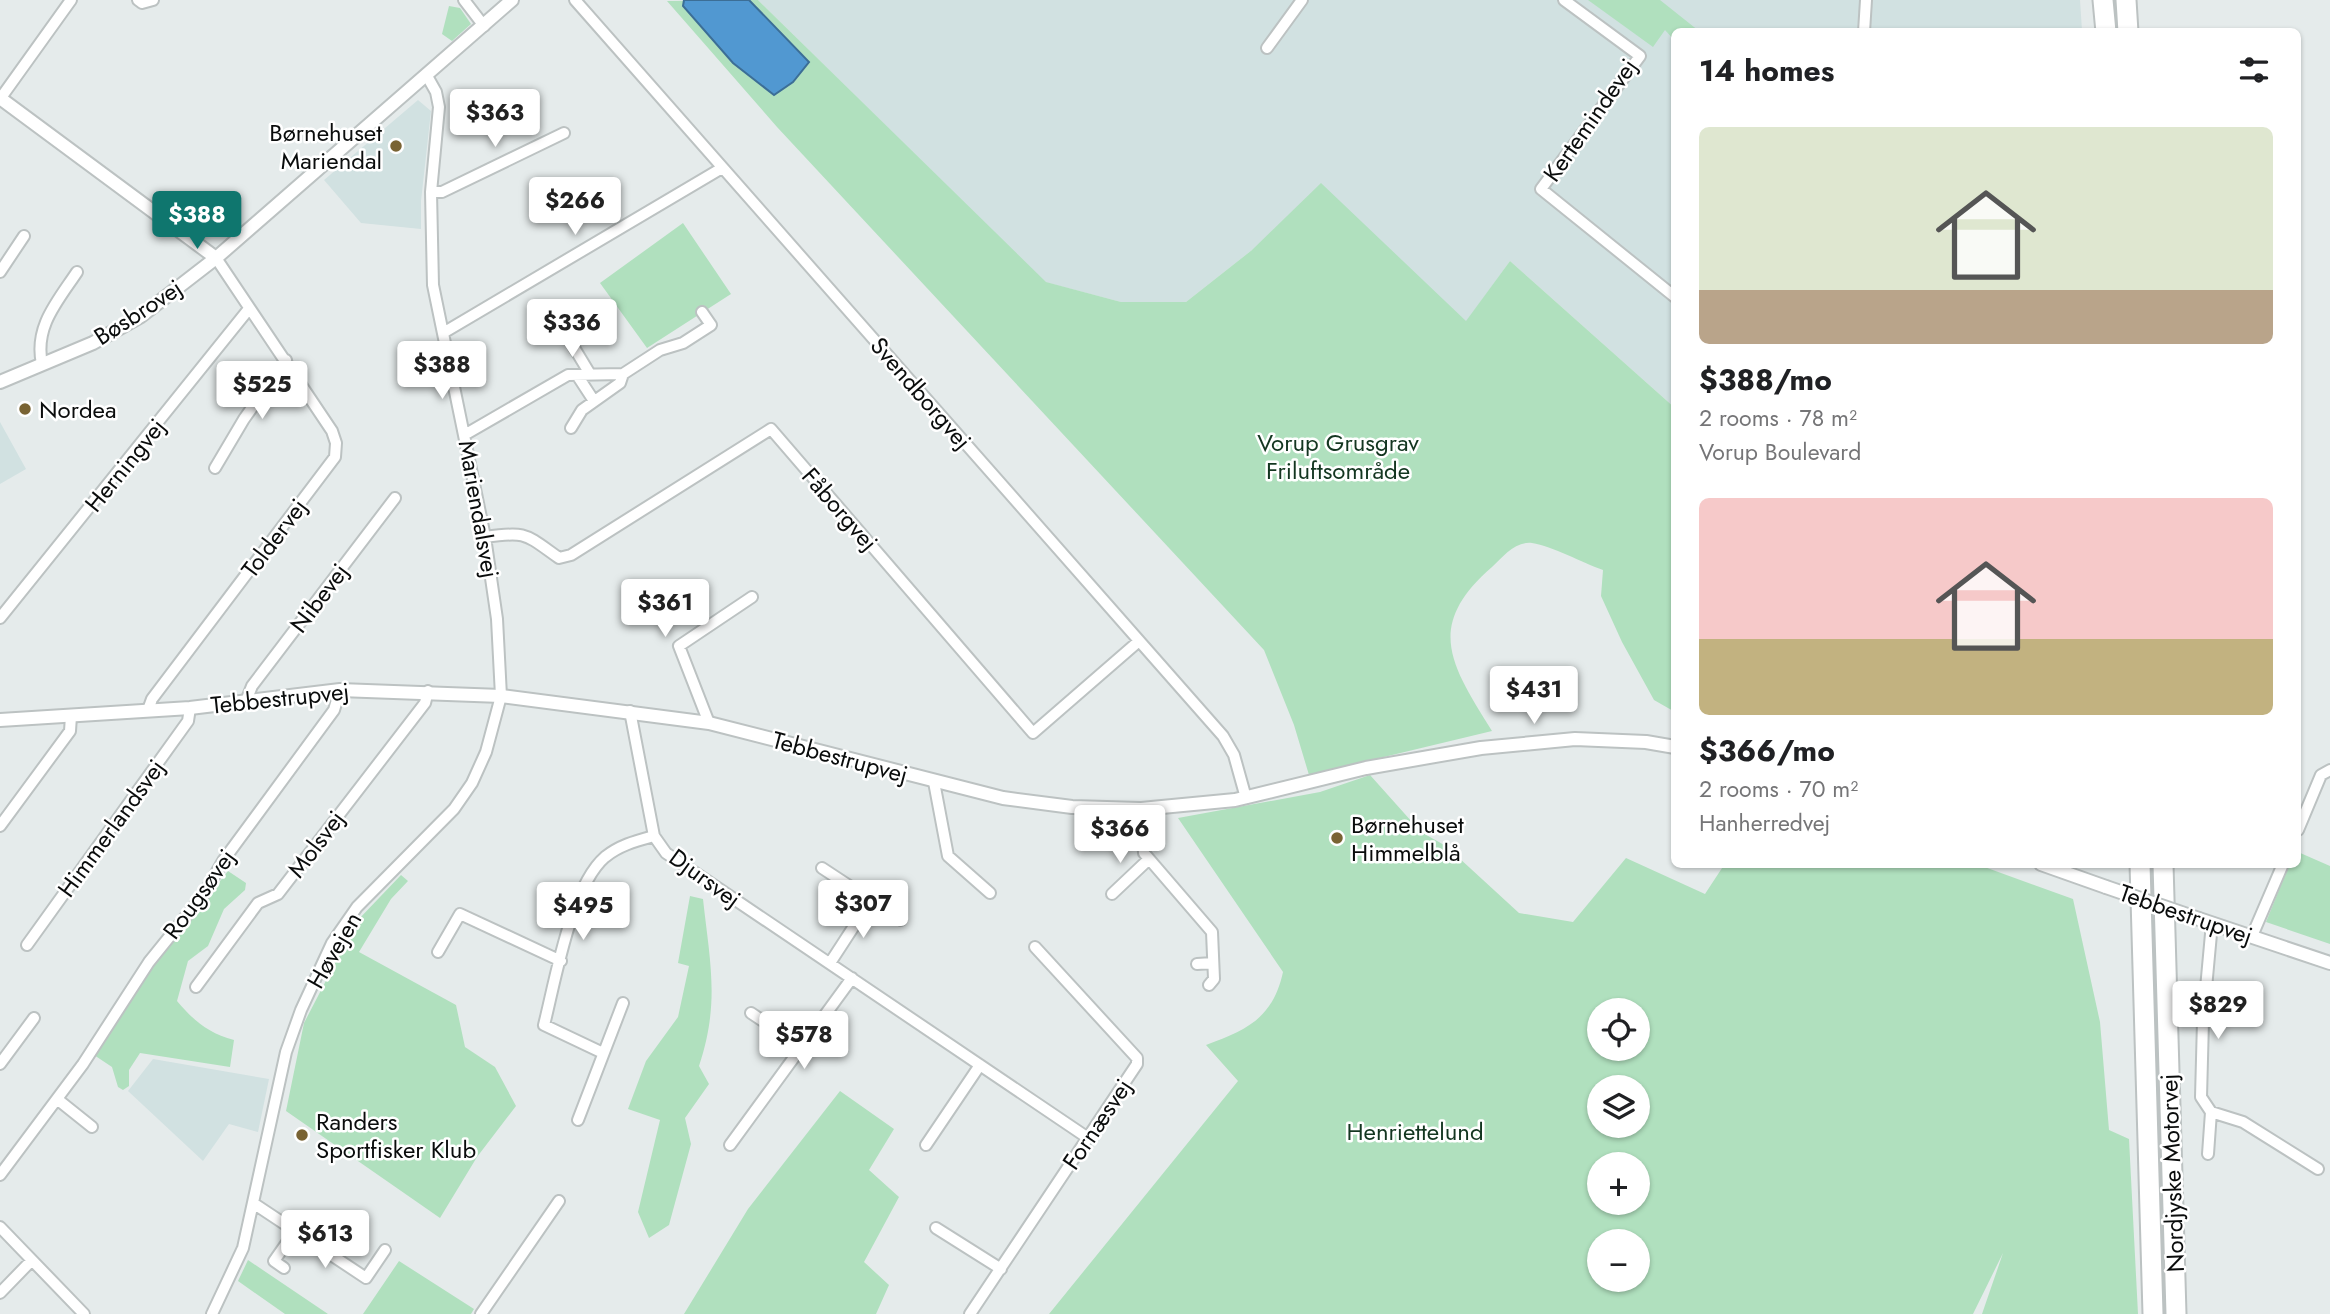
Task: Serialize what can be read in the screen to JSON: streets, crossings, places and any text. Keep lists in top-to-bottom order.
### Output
{
  "streets": {
    "highway": ["Nordjyske Motorvej"],
    "street": [
      "Kertemindevej",
      "Bøsbrovej",
      "Svendborgvej",
      "Herningvej",
      "Mariendalsvej",
      "Fåborgvej",
      "Toldervej",
      "Nibevej",
      "Tebbestrupvej",
      "Himmerlandsvej",
      "Molsvej",
      "Djursvej",
      "Rougsøvej",
      "Høvejen",
      "Fornæsvej"
    ]
  },
  "crossings": [
    ["Bøsbrovej", "Mariendalsvej"],
    ["Bøsbrovej", "Toldervej"],
    ["Svendborgvej", "Fåborgvej"],
    ["Svendborgvej", "Tebbestrupvej"],
    ["Herningvej", "Toldervej"],
    ["Mariendalsvej", "Fåborgvej"],
    ["Mariendalsvej", "Tebbestrupvej"],
    ["Mariendalsvej", "Høvejen"],
    ["Toldervej", "Tebbestrupvej"],
    ["Nibevej", "Tebbestrupvej"],
    ["Tebbestrupvej", "Himmerlandsvej"],
    ["Tebbestrupvej", "Molsvej"],
    ["Tebbestrupvej", "Djursvej"],
    ["Tebbestrupvej", "Rougsøvej"],
    ["Tebbestrupvej", "Høvejen"],
    ["Djursvej", "Fornæsvej"]
  ],
  "parks": ["Vorup Grusgrav Friluftsområde", "Henriettelund"],
  "places": [
    "Børnehuset Mariendal",
    "Nordea",
    "Børnehuset Himmelblå",
    "Randers Sportfisker Klub"
  ],
  "page": {
    "heading": "14 homes",
    "price": [
      "$363",
      "$266",
      "$388",
      "$336",
      "$388",
      "$525",
      "$361",
      "$431",
      "$366",
      "$307",
      "$495",
      "$829",
      "$578",
      "$613"
    ],
    "list": [
      {
        "name": "$388/mo",
        "note": "2 rooms · 78 m² · Vorup Boulevard"
      },
      {
        "name": "$366/mo",
        "note": "2 rooms · 70 m² · Hanherredvej"
      }
    ],
    "map_buttons": ["+", "−"]
  }
}
